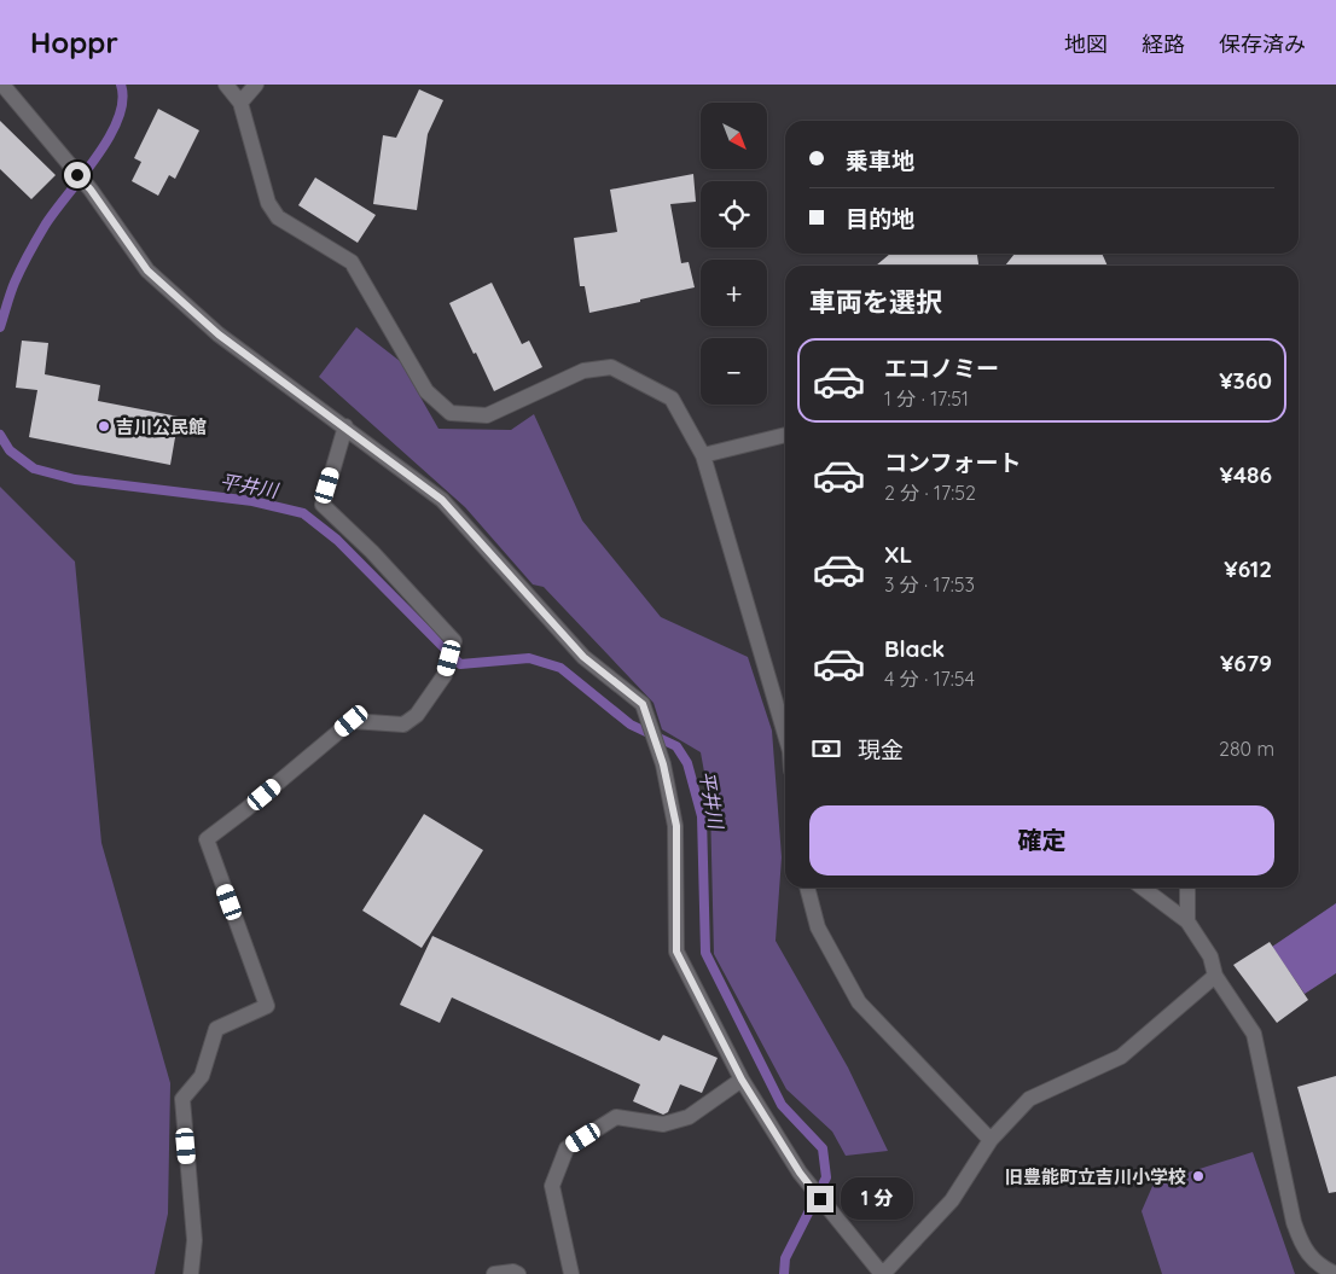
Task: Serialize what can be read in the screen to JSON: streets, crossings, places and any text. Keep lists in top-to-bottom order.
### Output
{
  "water": ["平井川"],
  "places": ["吉川公民館", "旧豊能町立吉川小学校"],
  "north": "bottom right",
  "page": {
    "header": "Hoppr",
    "nav": ["地図", "経路", "保存済み"],
    "map_buttons": ["+", "−"],
    "banner": ["乗車地", "目的地"],
    "heading": "車両を選択",
    "list": [
      {
        "name": "エコノミー",
        "note": "1 分 · 17:51",
        "value": "¥360"
      },
      {
        "name": "コンフォート",
        "note": "2 分 · 17:52",
        "value": "¥486"
      },
      {
        "name": "XL",
        "note": "3 分 · 17:53",
        "value": "¥612"
      },
      {
        "name": "Black",
        "note": "4 分 · 17:54",
        "value": "¥679"
      }
    ],
    "pay": ["現金", "280 m"],
    "buttons": "確定",
    "bubble": "1 分"
  }
}
